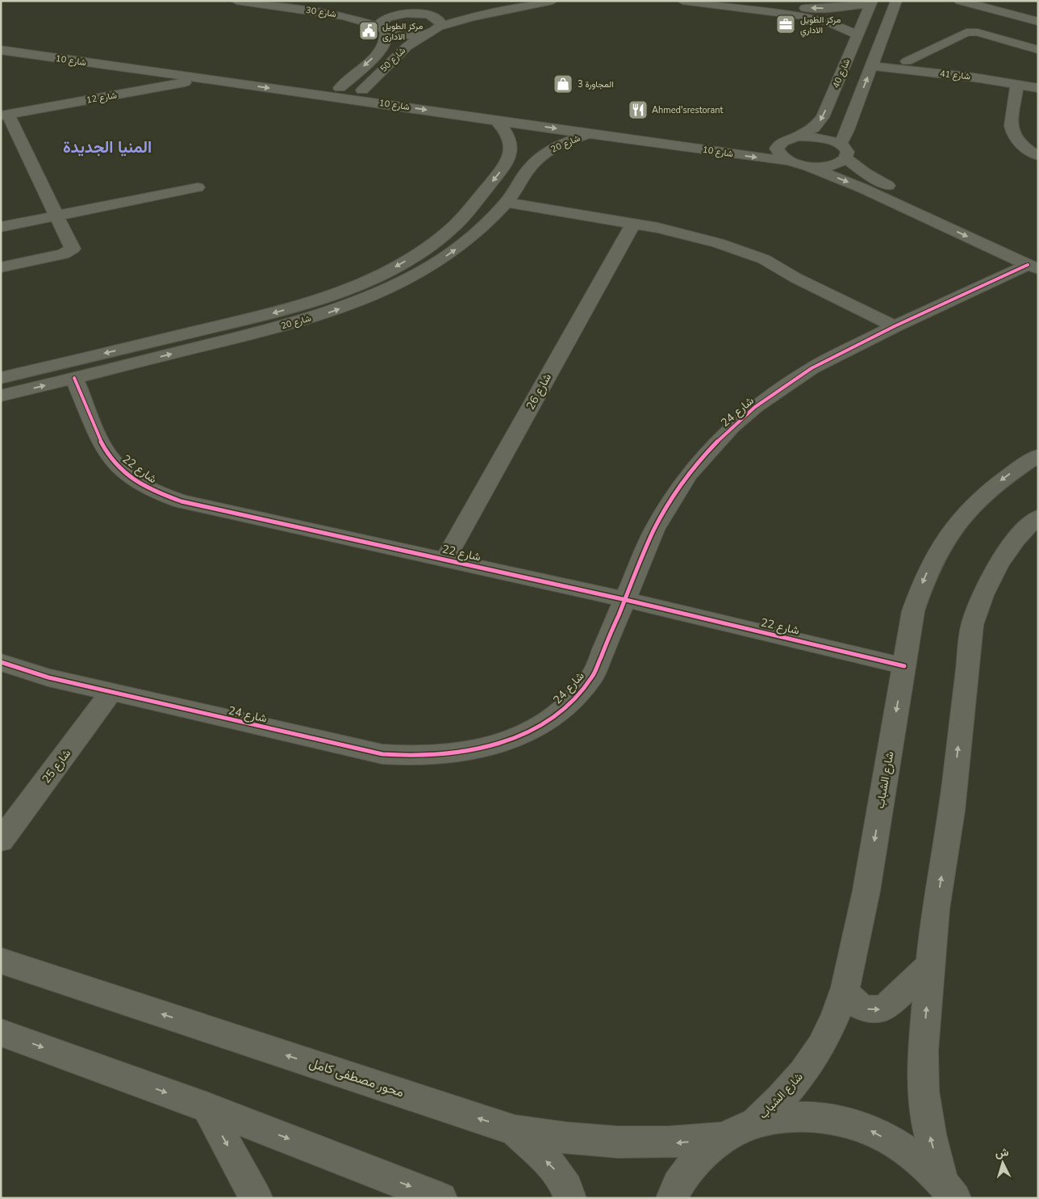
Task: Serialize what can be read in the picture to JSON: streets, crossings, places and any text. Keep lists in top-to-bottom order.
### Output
{
  "streets": {
    "street": [
      "شارع 30",
      "شارع 50",
      "شارع 10",
      "شارع 40",
      "شارع 41",
      "شارع 12",
      "شارع 20",
      "شارع 26",
      "شارع 24",
      "شارع 22",
      "شارع 25",
      "شارع الشباب",
      "محور مصطفى كامل"
    ]
  },
  "crossings": [
    ["شارع 30", "شارع 50"],
    ["شارع 50", "شارع 10"],
    ["شارع 10", "شارع 12"],
    ["شارع 10", "شارع 20"],
    ["شارع 20", "شارع 22"],
    ["شارع 26", "شارع 22"],
    ["شارع 24", "شارع 22"],
    ["شارع 24", "شارع 25"],
    ["شارع 22", "شارع الشباب"]
  ],
  "districts": ["المنيا الجديدة"],
  "places": {
    "office": ["مركز الطويل الاداري"],
    "public building": ["مركز الطويل الادارى"],
    "shop": ["المجاورة 3"],
    "restaurant": ["Ahmed'srestorant"]
  },
  "north": "top"
}
